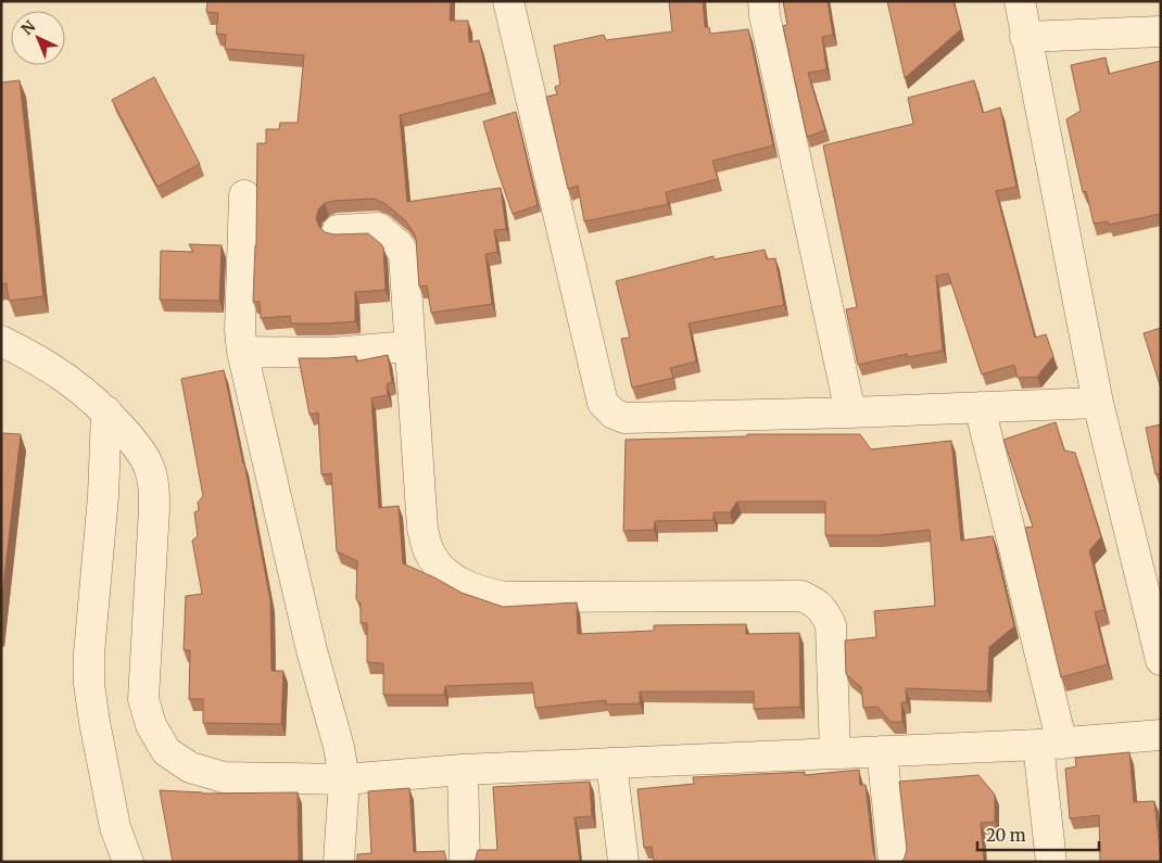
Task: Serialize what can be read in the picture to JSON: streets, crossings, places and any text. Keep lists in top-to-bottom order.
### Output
{
  "scale_bar": "20 m",
  "north": "top left"
}
